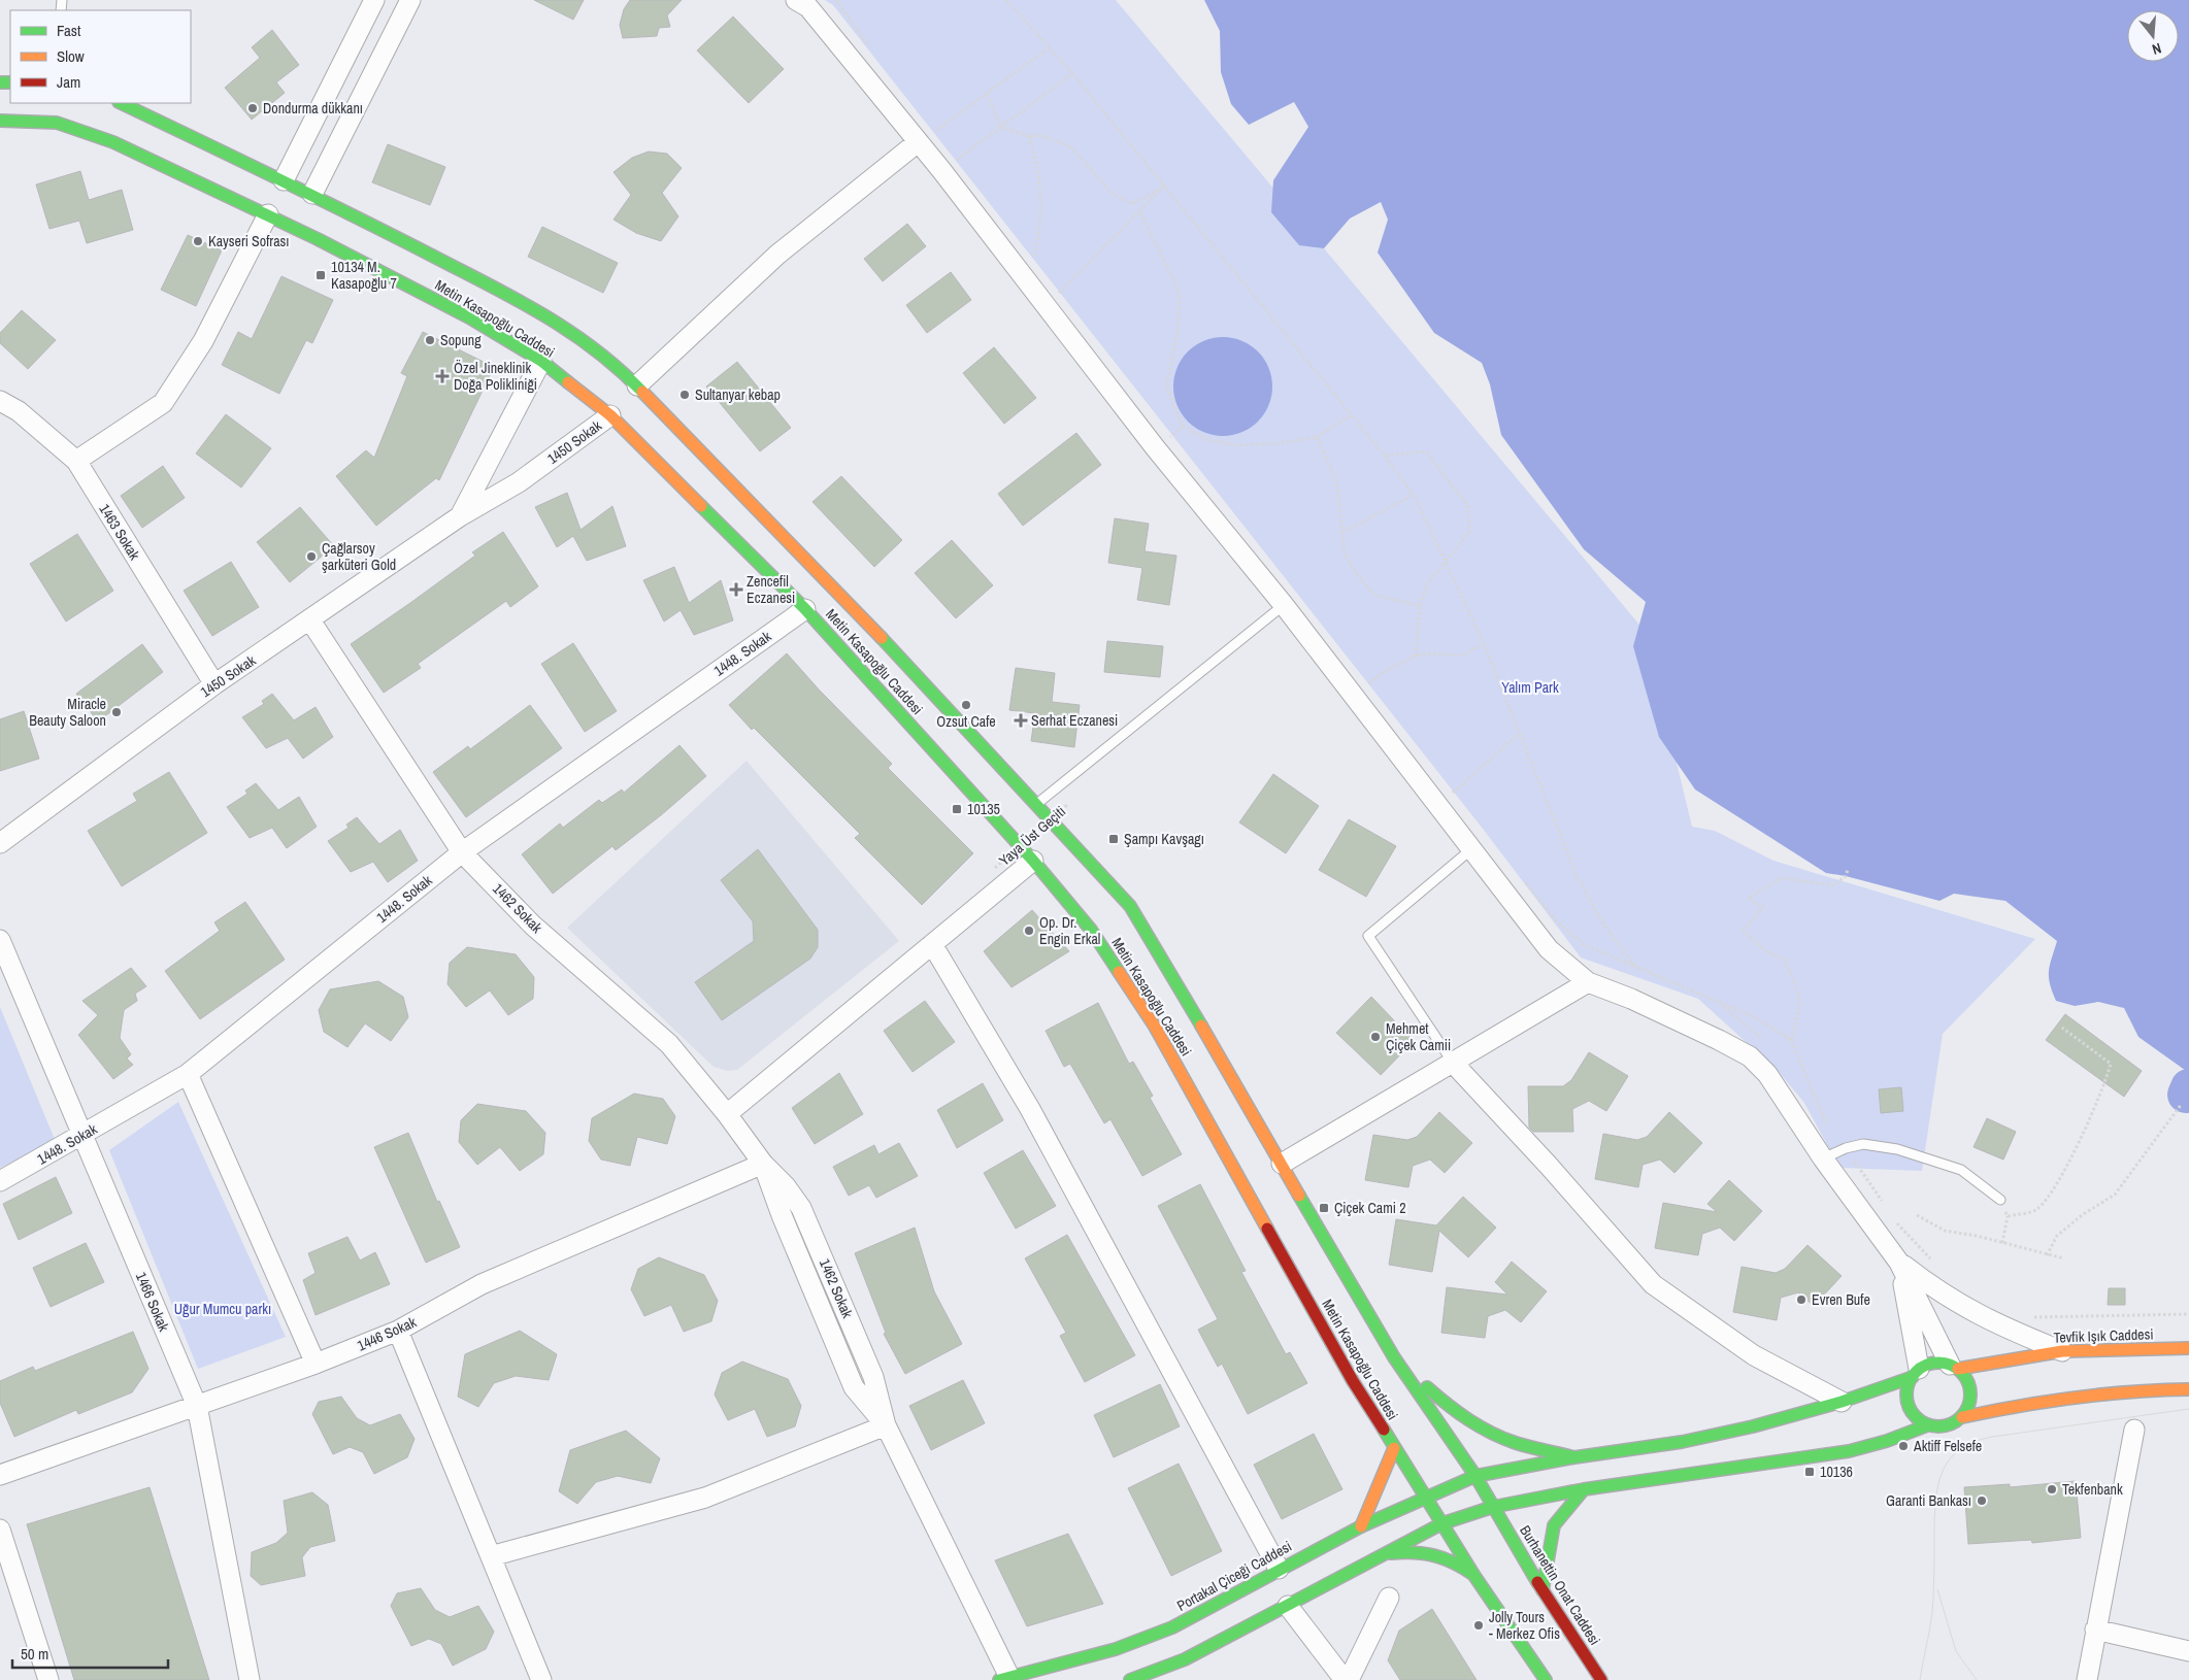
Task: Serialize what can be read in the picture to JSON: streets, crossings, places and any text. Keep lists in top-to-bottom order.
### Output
{
  "streets": {
    "main road": [
      "Metin Kasapoğlu Caddesi",
      "Tevfik Işık Caddesi",
      "Portakal Çiceği Caddesi",
      "Burhanettin Onat Caddesi"
    ],
    "street": [
      "1450 Sokak",
      "1463 Sokak",
      "1448. Sokak",
      "1462 Sokak",
      "1466 Sokak",
      "1446 Sokak"
    ],
    "path": ["Yaya Üst Geçiti"]
  },
  "crossings": [
    ["Metin Kasapoğlu Caddesi", "1450 Sokak"],
    ["Metin Kasapoğlu Caddesi", "1448. Sokak"],
    ["Metin Kasapoğlu Caddesi", "Portakal Çiceği Caddesi"],
    ["Metin Kasapoğlu Caddesi", "Burhanettin Onat Caddesi"],
    ["1450 Sokak", "1463 Sokak"],
    ["1450 Sokak", "1462 Sokak"],
    ["1448. Sokak", "1462 Sokak"],
    ["1448. Sokak", "1466 Sokak"],
    ["1462 Sokak", "1446 Sokak"],
    ["1462 Sokak", "Portakal Çiceği Caddesi"],
    ["1466 Sokak", "1446 Sokak"],
    ["Tevfik Işık Caddesi", "Portakal Çiceği Caddesi"]
  ],
  "parks": ["Yalım Park", "Uğur Mumcu parkı"],
  "places": {
    "other": [
      "Dondurma dükkanı",
      "Kayseri Sofrası",
      "Sopung",
      "Sultanyar kebap",
      "Çağlarsoy şarküteri Gold",
      "Ozsut Cafe",
      "Miracle Beauty Saloon",
      "Op. Dr. Engin Erkal",
      "Mehmet Çiçek Camii",
      "Evren Bufe",
      "Aktiff Felsefe",
      "Tekfenbank",
      "Garanti Bankası",
      "Jolly Tours - Merkez Ofis"
    ],
    "transit": [
      "10134 M. Kasapoğlu 7",
      "10135",
      "Şampı Kavşagı",
      "Çiçek Cami 2",
      "10136"
    ],
    "health": ["Özel Jineklinik Doğa Polikliniği", "Zencefil Eczanesi", "Serhat Eczanesi"]
  },
  "legend": ["Fast", "Slow", "Jam"],
  "scale_bar": "50 m",
  "north": "bottom"
}
